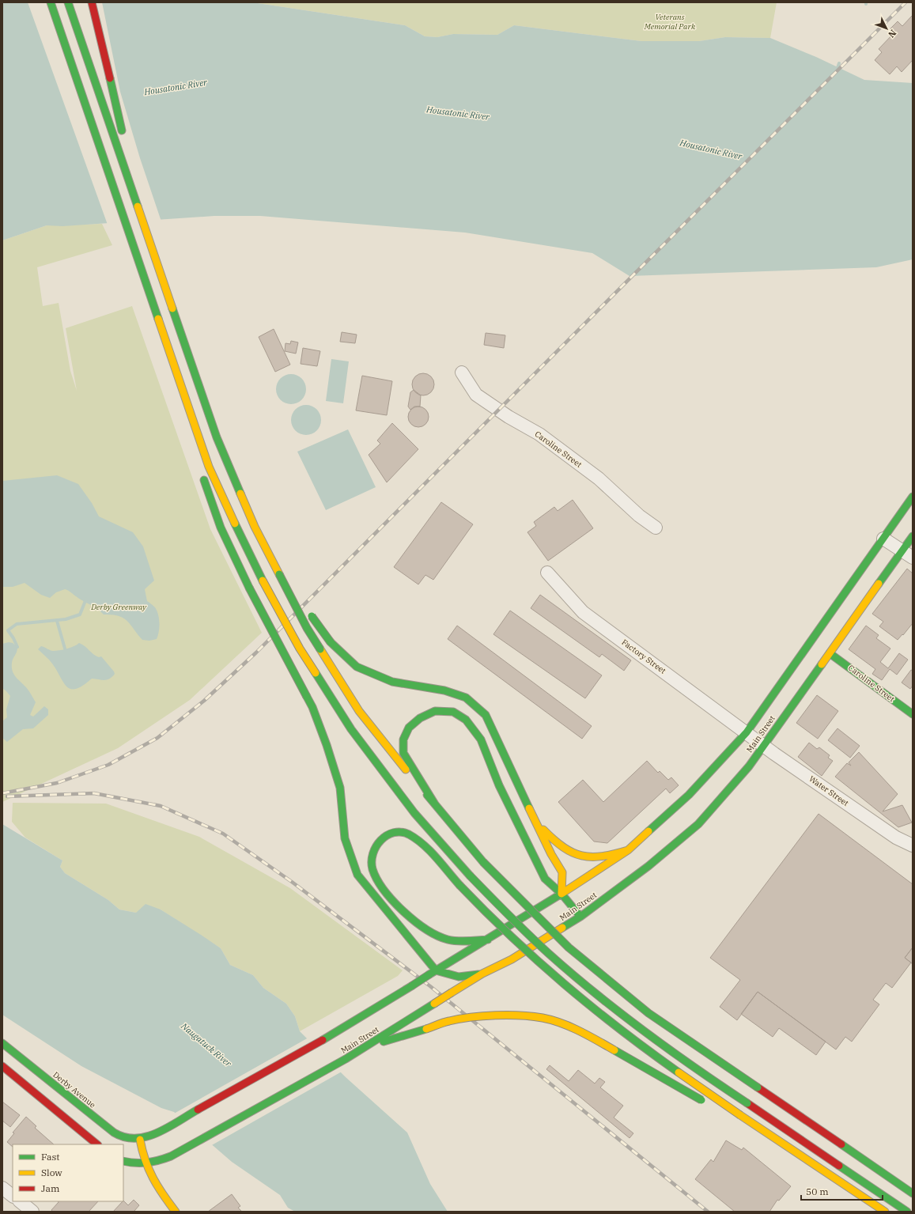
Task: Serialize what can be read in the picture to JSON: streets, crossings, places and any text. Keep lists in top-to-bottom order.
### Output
{
  "streets": {
    "main road": ["Caroline Street", "Main Street", "Derby Avenue"],
    "street": ["Factory Street", "Water Street"]
  },
  "crossings": [
    ["Caroline Street", "Main Street"],
    ["Factory Street", "Main Street"],
    ["Factory Street", "Water Street"],
    ["Main Street", "Water Street"],
    ["Main Street", "Derby Avenue"]
  ],
  "water": ["Housatonic River", "Naugatuck River"],
  "parks": ["Veterans Memorial Park", "Derby Greenway"],
  "legend": ["Fast", "Slow", "Jam"],
  "scale_bar": "50 m",
  "north": "bottom right"
}
